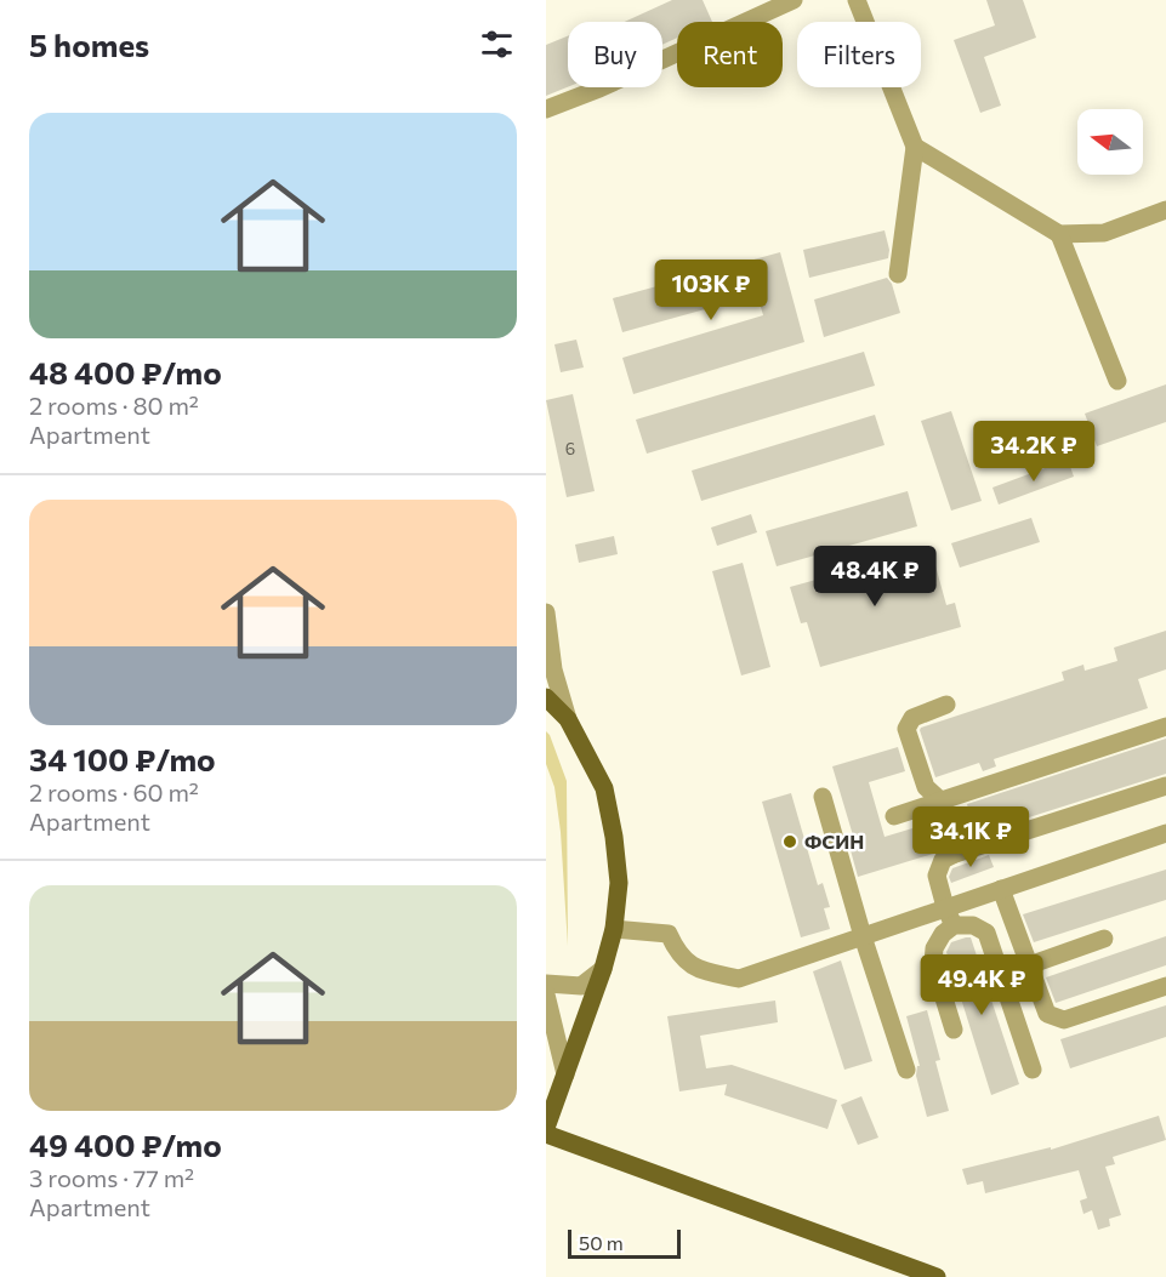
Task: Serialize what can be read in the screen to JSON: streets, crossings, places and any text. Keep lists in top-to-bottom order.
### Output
{
  "places": ["ФСИН"],
  "house_numbers": ["6"],
  "scale_bar": "50 m",
  "north": "left",
  "page": {
    "heading": "5 homes",
    "chip": ["Buy", "Rent", "Filters"],
    "list": [
      {
        "name": "48 400 ₽/mo",
        "note": "2 rooms · 80 m² · Apartment"
      },
      {
        "name": "34 100 ₽/mo",
        "note": "2 rooms · 60 m² · Apartment"
      },
      {
        "name": "49 400 ₽/mo",
        "note": "3 rooms · 77 m² · Apartment"
      }
    ],
    "price": [
      "103K ₽",
      "34.2K ₽",
      "48.4K ₽",
      "34.1K ₽",
      "49.4K ₽"
    ],
    "scale": "50 m"
  }
}
